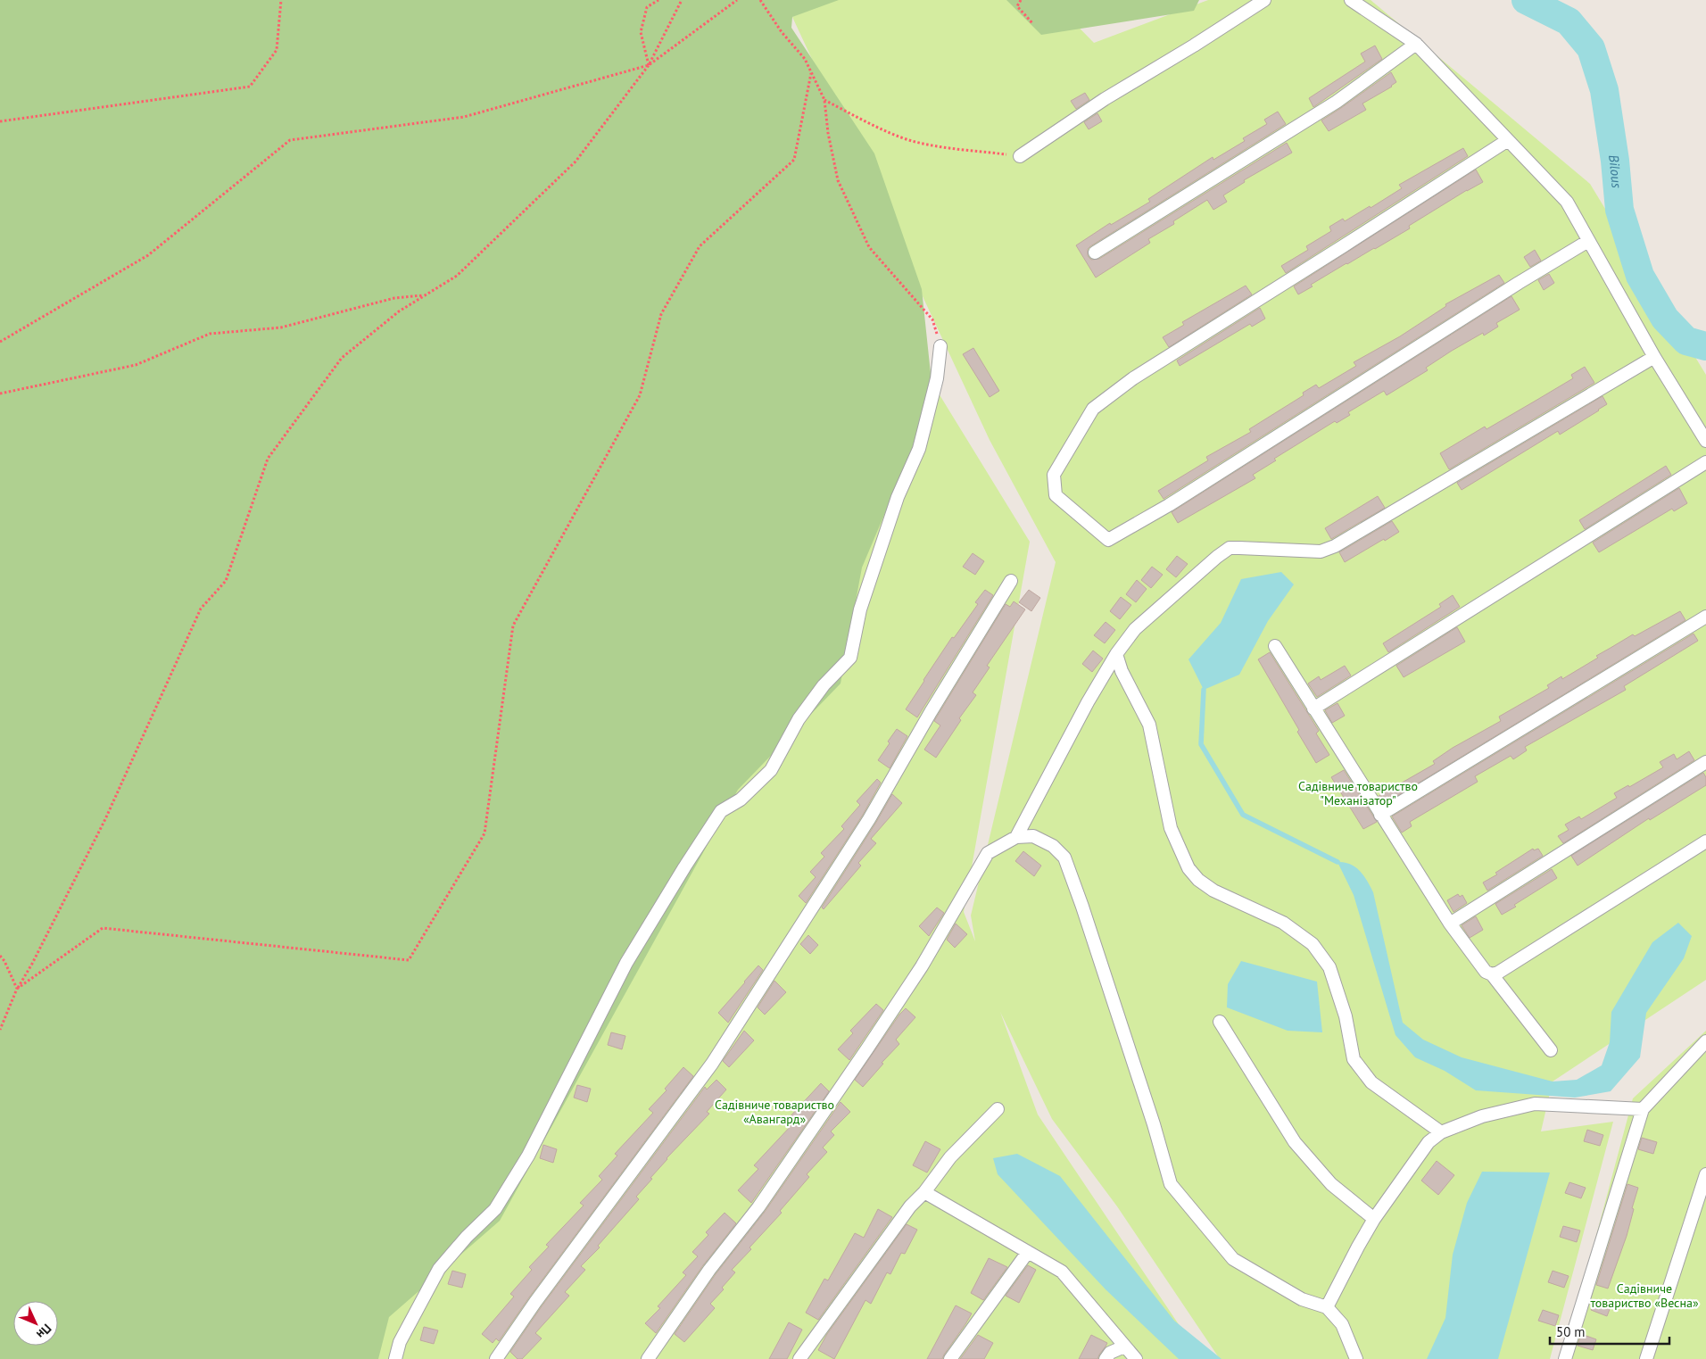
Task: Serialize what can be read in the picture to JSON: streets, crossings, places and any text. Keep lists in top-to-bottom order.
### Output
{
  "water": ["Bilous"],
  "parks": ["Садівниче товариство \"Механізатор\"", "Садівниче товариство «Авангард»", "Садівниче товариство «Весна»"],
  "scale_bar": "50 m",
  "north": "bottom right"
}
